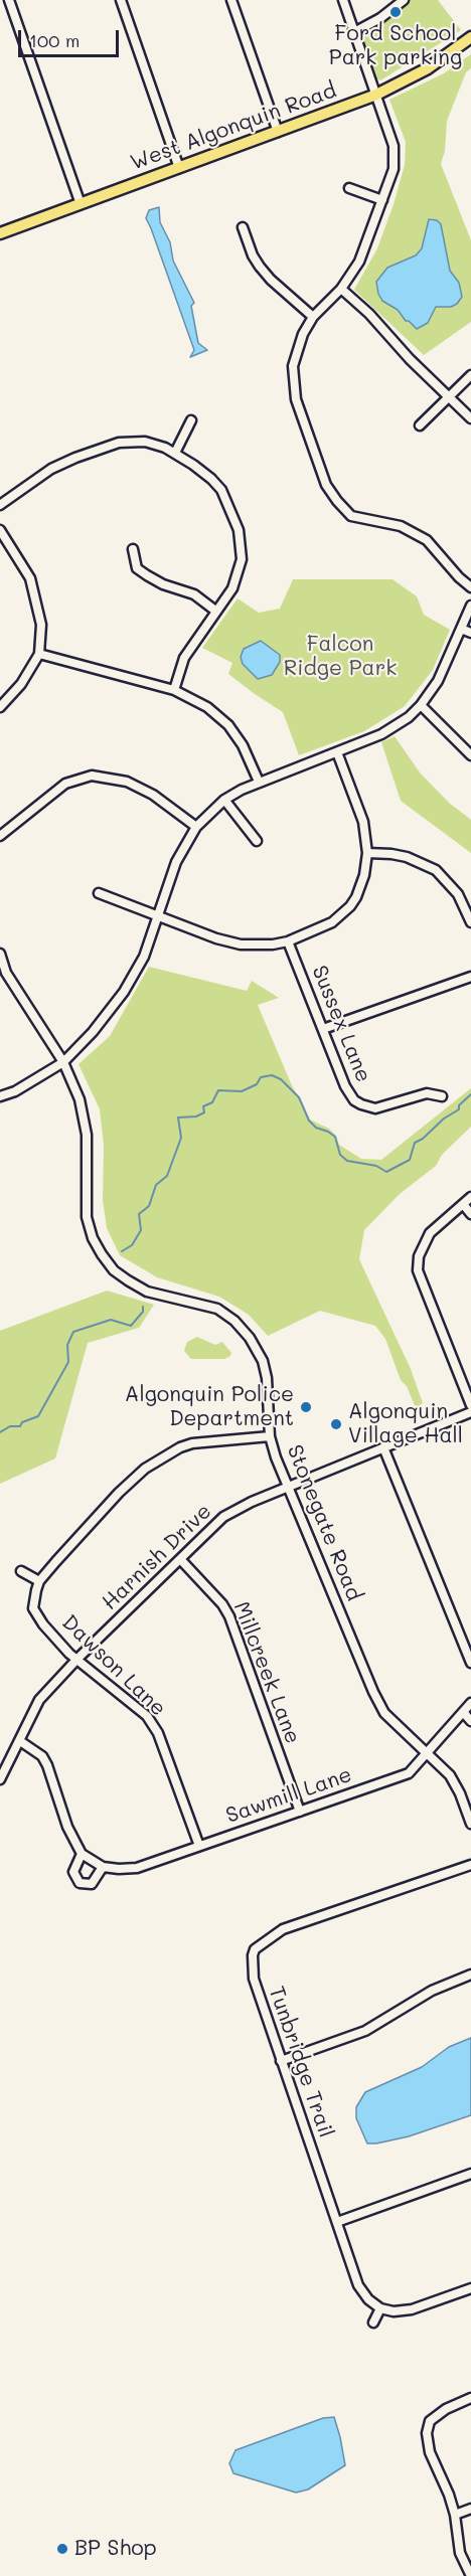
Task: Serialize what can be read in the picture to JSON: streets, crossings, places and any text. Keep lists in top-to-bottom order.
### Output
{
  "streets": {
    "main road": ["West Algonquin Road"],
    "street": [
      "Sussex Lane",
      "Stonegate Road",
      "Harnish Drive",
      "Dawson Lane",
      "Millcreek Lane",
      "Sawmill Lane",
      "Tunbridge Trail"
    ]
  },
  "crossings": [
    ["Stonegate Road", "Harnish Drive"],
    ["Stonegate Road", "Sawmill Lane"],
    ["Harnish Drive", "Dawson Lane"],
    ["Harnish Drive", "Millcreek Lane"],
    ["Dawson Lane", "Sawmill Lane"],
    ["Millcreek Lane", "Sawmill Lane"]
  ],
  "parks": ["Falcon Ridge Park"],
  "places": [
    "Ford School Park parking",
    "Algonquin Police Department",
    "Algonquin Village Hall",
    "BP Shop"
  ],
  "scale_bar": "100 m"
}
